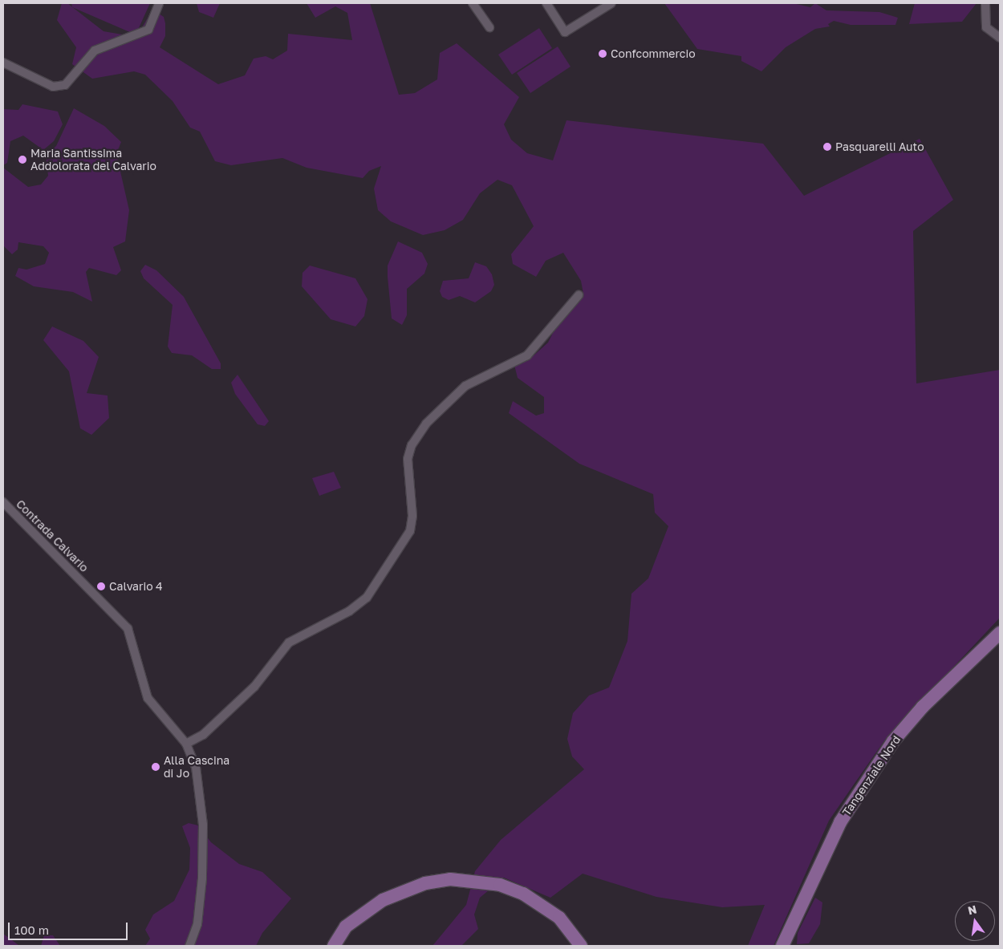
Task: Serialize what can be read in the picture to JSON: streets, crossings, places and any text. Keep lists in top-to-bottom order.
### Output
{
  "streets": {
    "main road": ["Tangenziale Nord"],
    "street": ["Contrada Calvario"]
  },
  "places": [
    "Confcommercio",
    "Pasquarelli Auto",
    "Maria Santissima Addolorata del Calvario",
    "Calvario 4",
    "Alla Cascina di Jo"
  ],
  "scale_bar": "100 m",
  "north": "top"
}
